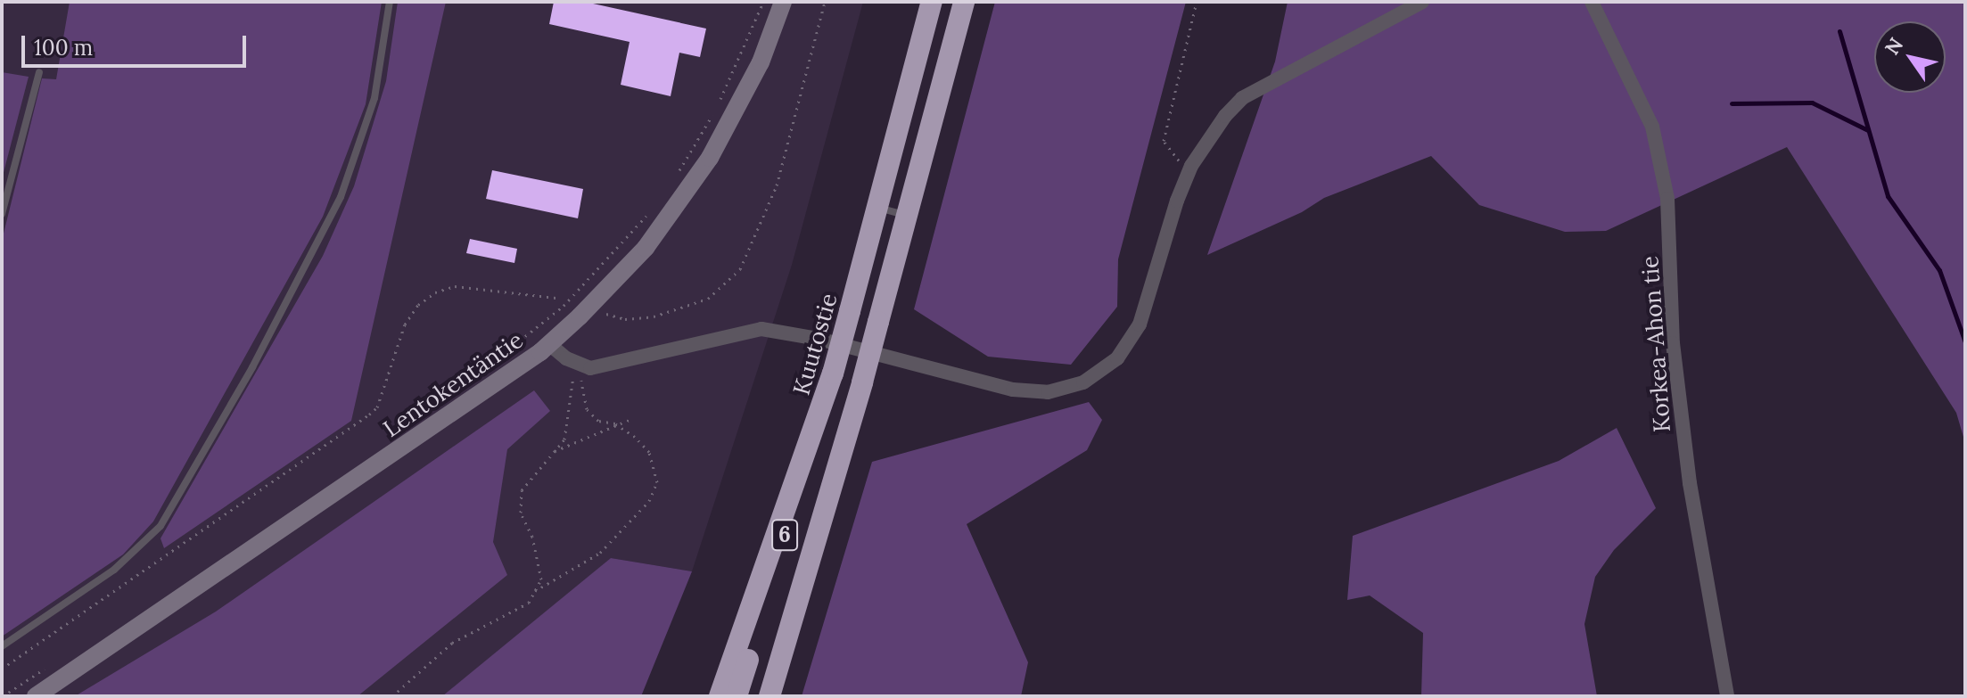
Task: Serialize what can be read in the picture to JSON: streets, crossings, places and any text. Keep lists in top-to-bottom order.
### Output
{
  "streets": {
    "highway": ["Kuutostie", "6"],
    "street": ["Korkea-Ahon tie", "Lentokentäntie"]
  },
  "scale_bar": "100 m",
  "north": "top left"
}
